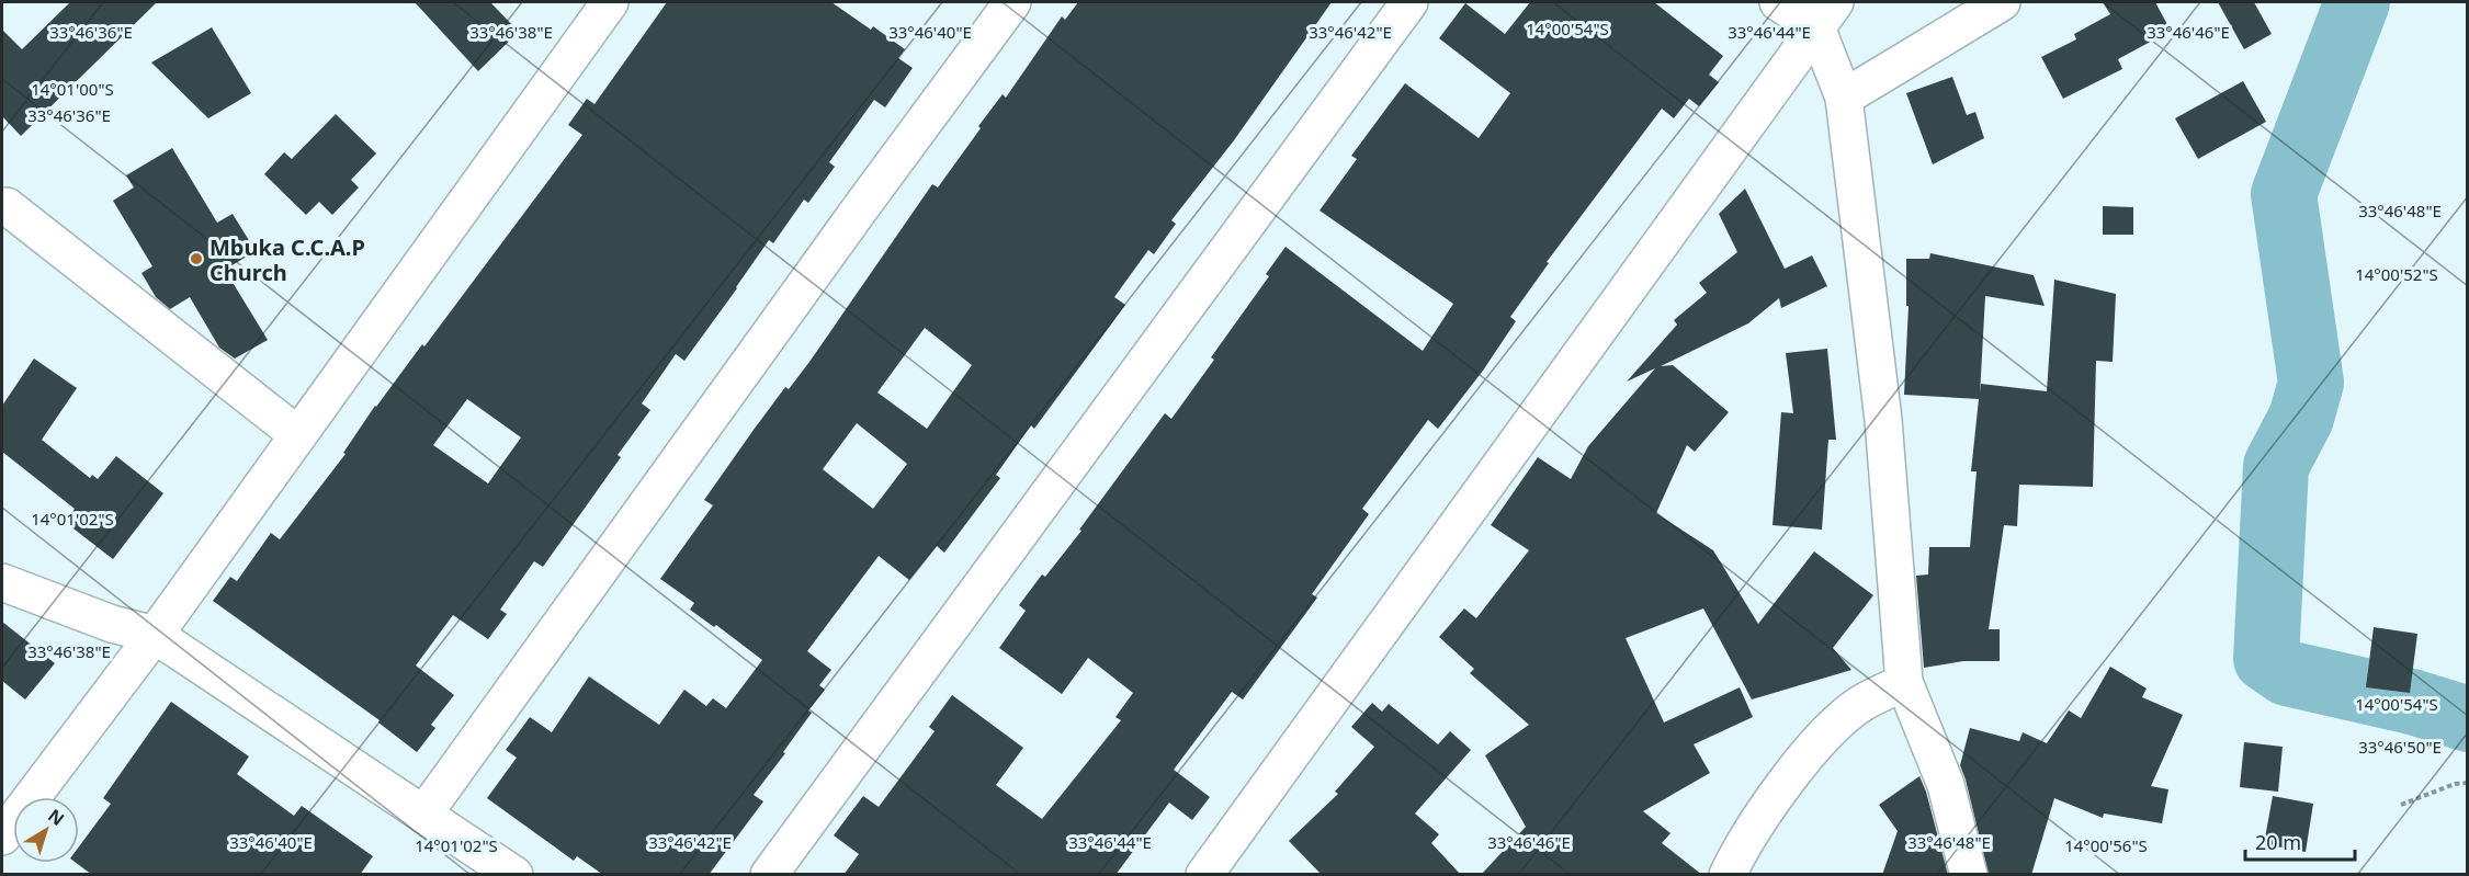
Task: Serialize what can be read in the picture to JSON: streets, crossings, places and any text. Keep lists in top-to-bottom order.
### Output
{
  "places": ["Mbuka C.C.A.P Church"],
  "scale_bar": "20 m",
  "north": "top right",
  "coordinates": [
    "14°00'54\"S",
    "33°46'36\"E",
    "33°46'42\"E",
    "33°46'44\"E",
    "33°46'46\"E",
    "33°46'38\"E",
    "33°46'40\"E",
    "14°01'00\"S",
    "33°46'48\"E",
    "14°00'52\"S",
    "14°01'02\"S",
    "33°46'50\"E",
    "14°00'56\"S"
  ]
}
